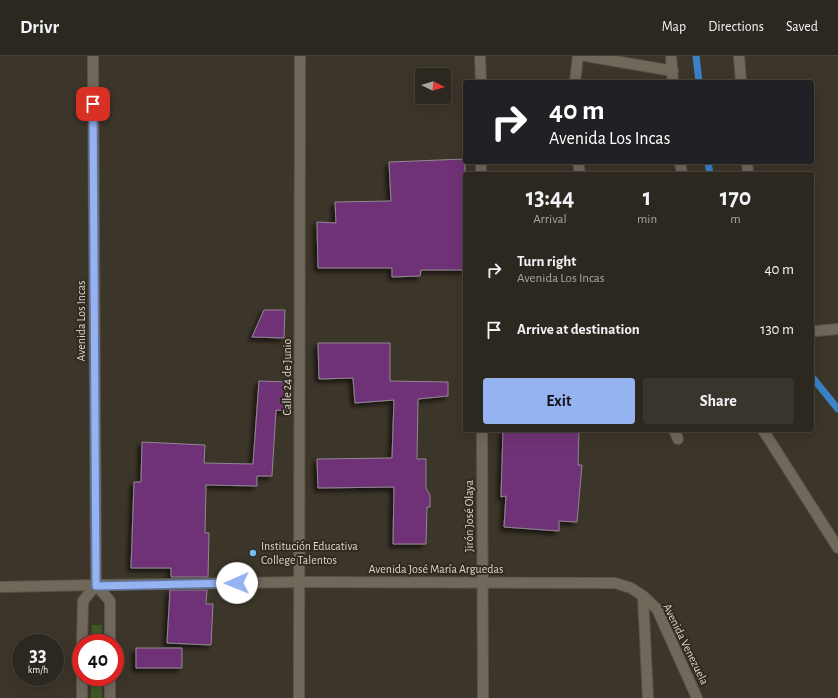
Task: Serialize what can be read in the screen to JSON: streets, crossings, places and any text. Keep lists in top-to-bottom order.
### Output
{
  "streets": {
    "street": [
      "Avenida Los Incas",
      "Calle 24 de Junio",
      "Jirón José Olaya",
      "Avenida José María Arguedas",
      "Avenida Venezuela"
    ]
  },
  "crossings": [
    ["Avenida Los Incas", "Avenida José María Arguedas"],
    ["Calle 24 de Junio", "Avenida José María Arguedas"],
    ["Jirón José Olaya", "Avenida José María Arguedas"],
    ["Avenida José María Arguedas", "Avenida Venezuela"]
  ],
  "places": ["Institución Educativa College Talentos"],
  "north": "right",
  "page": {
    "header": "Drivr",
    "nav": ["Map", "Directions", "Saved"],
    "turn": ["40 m", "Avenida Los Incas"],
    "eta": [
      "13:44",
      "Arrival",
      "1",
      "min",
      "170",
      "m"
    ],
    "list": [
      {
        "name": "Turn right",
        "note": "Avenida Los Incas",
        "value": "40 m"
      },
      {
        "name": "Arrive at destination",
        "value": "130 m"
      }
    ],
    "buttons": ["Exit", "Share"],
    "speed": "33 km/h",
    "limit": "40"
  }
}
